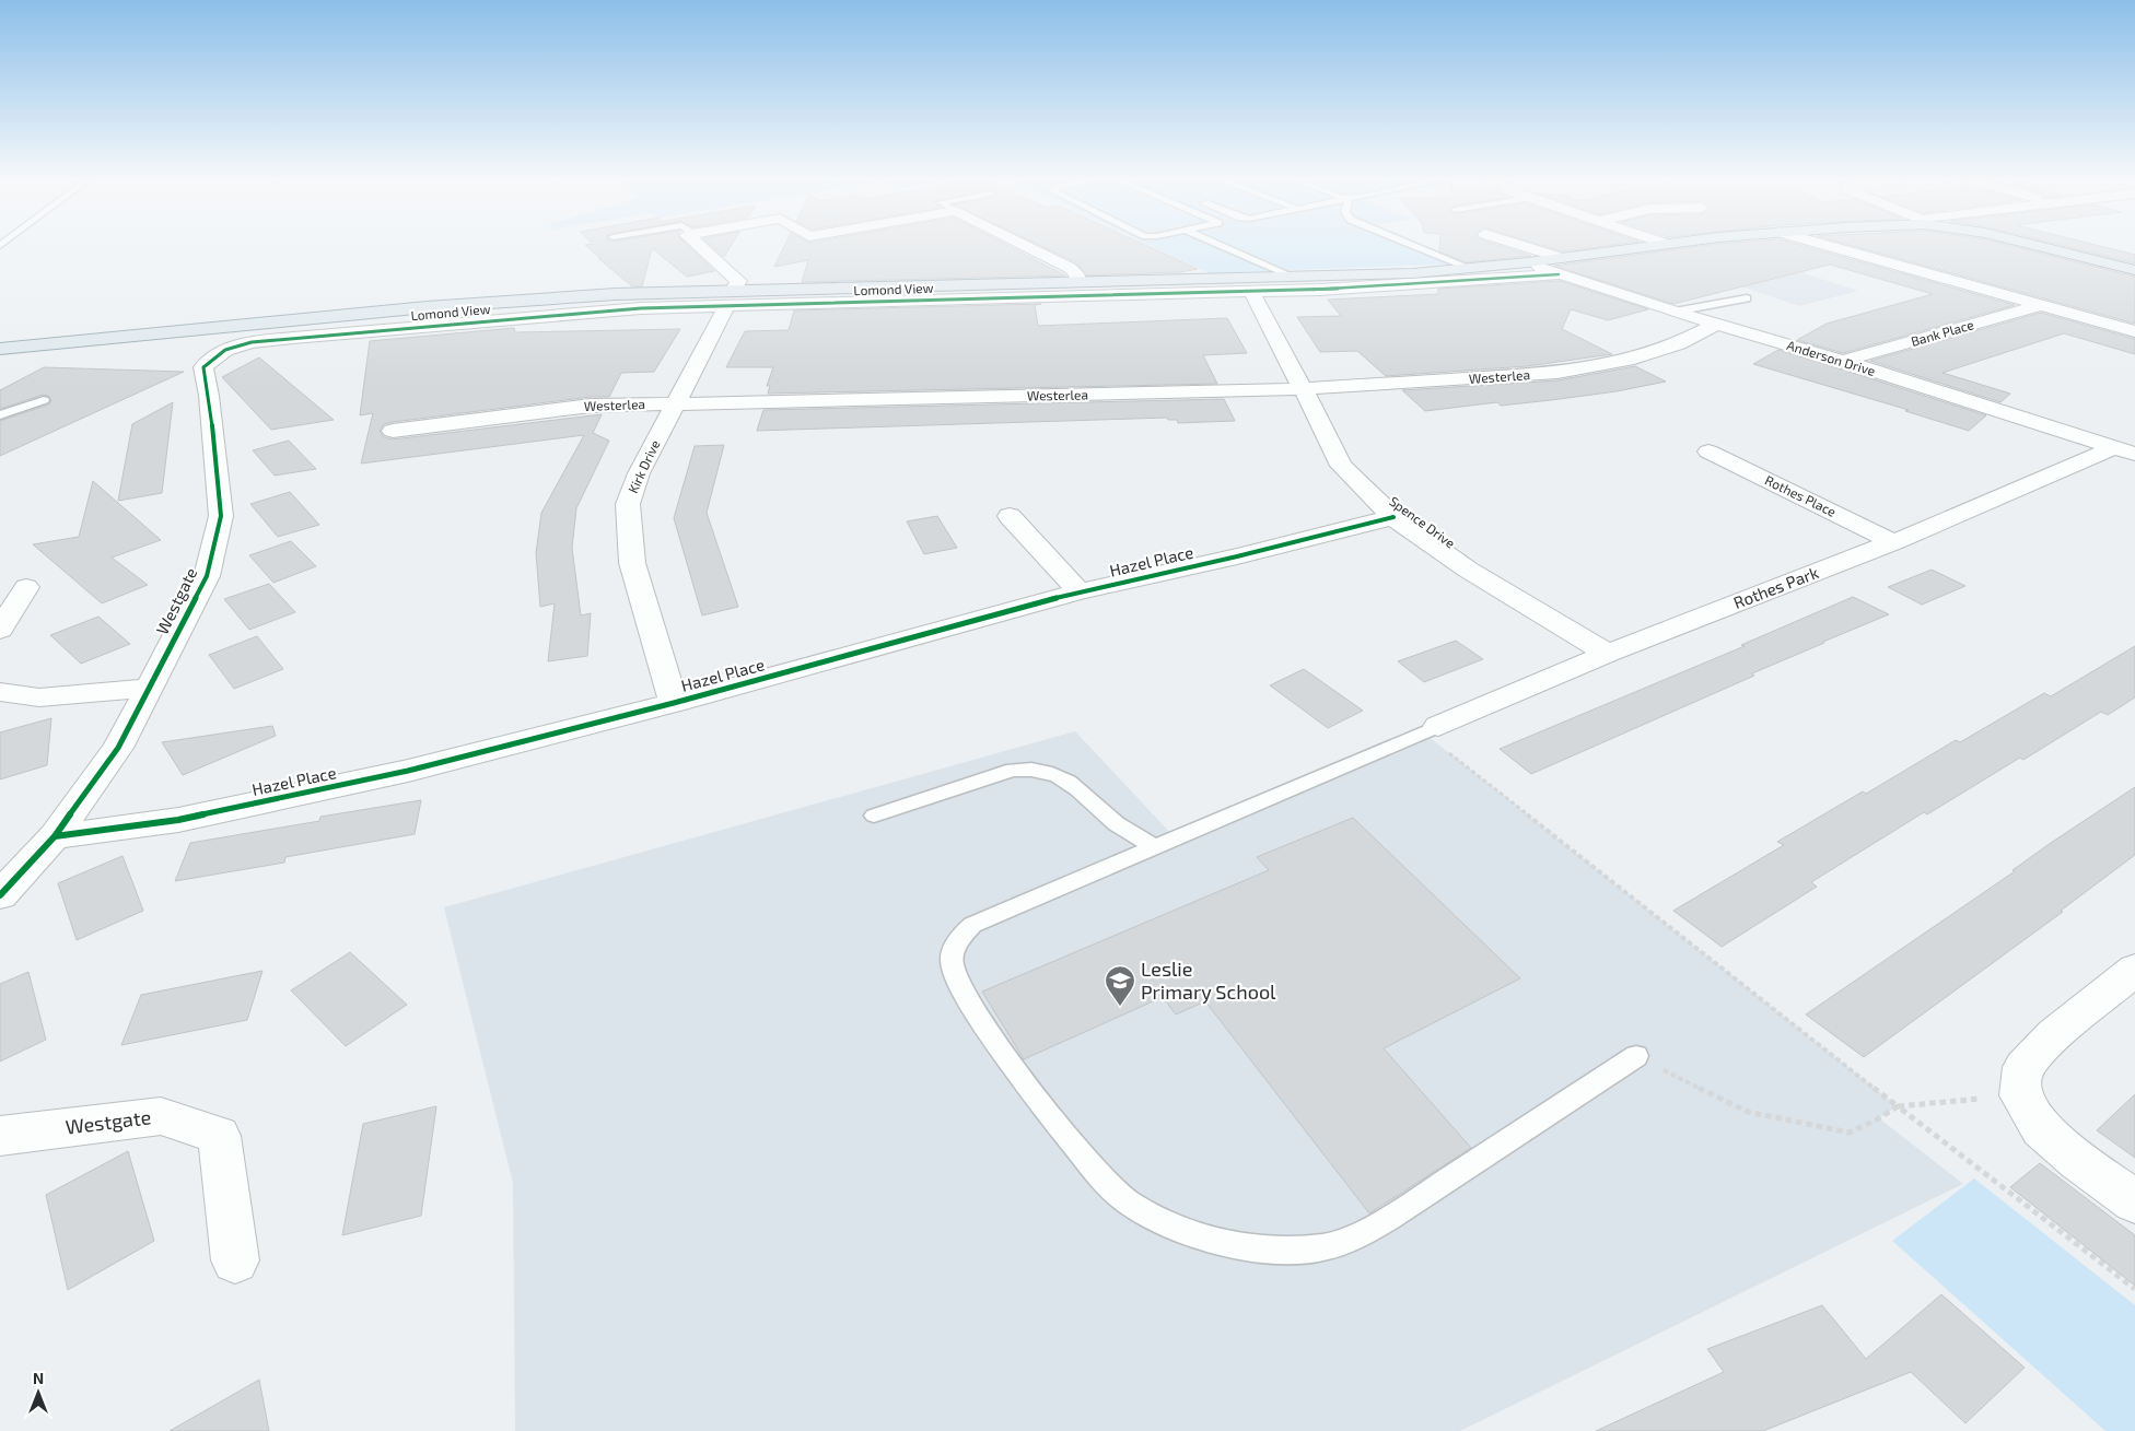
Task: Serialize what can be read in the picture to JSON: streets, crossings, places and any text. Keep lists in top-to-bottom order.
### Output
{
  "streets": {
    "street": [
      "Lomond View",
      "Bank Place",
      "Anderson Drive",
      "Westerlea",
      "Kirk Drive",
      "Rothes Place",
      "Spence Drive",
      "Hazel Place",
      "Rothes Park",
      "Westgate"
    ]
  },
  "crossings": [
    ["Lomond View", "Anderson Drive"],
    ["Lomond View", "Kirk Drive"],
    ["Lomond View", "Spence Drive"],
    ["Lomond View", "Westgate"],
    ["Bank Place", "Anderson Drive"],
    ["Anderson Drive", "Westerlea"],
    ["Anderson Drive", "Rothes Park"],
    ["Westerlea", "Kirk Drive"],
    ["Westerlea", "Spence Drive"],
    ["Kirk Drive", "Hazel Place"],
    ["Rothes Place", "Rothes Park"],
    ["Spence Drive", "Hazel Place"],
    ["Spence Drive", "Rothes Park"],
    ["Hazel Place", "Westgate"]
  ],
  "places": {
    "school or university": ["Leslie Primary School"]
  },
  "north": "top"
}
